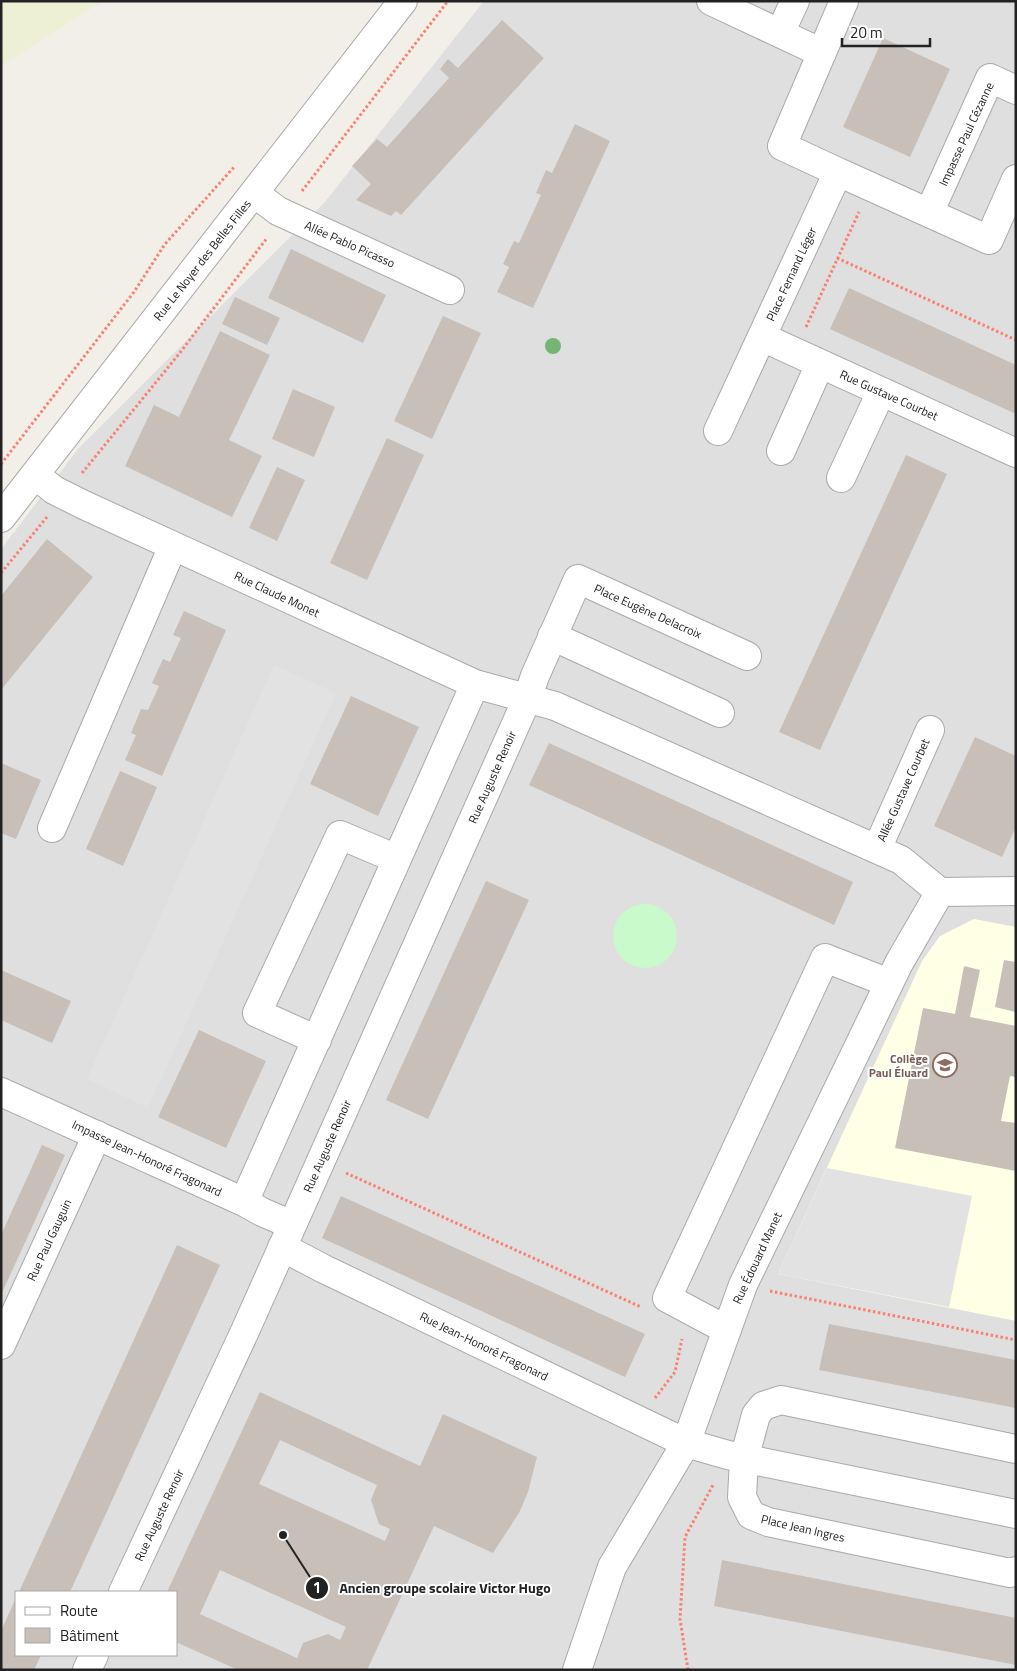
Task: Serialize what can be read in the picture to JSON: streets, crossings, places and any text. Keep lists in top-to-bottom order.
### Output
{
  "streets": {
    "street": [
      "Impasse Paul Cézanne",
      "Allée Pablo Picasso",
      "Rue Le Noyer des Belles Filles",
      "Place Fernand Léger",
      "Rue Gustave Courbet",
      "Rue Claude Monet",
      "Place Eugène Delacroix",
      "Rue Auguste Renoir",
      "Allée Gustave Courbet",
      "Impasse Jean-Honoré Fragonard",
      "Rue Paul Gauguin",
      "Rue Édouard Manet",
      "Rue Jean-Honoré Fragonard",
      "Place Jean Ingres"
    ]
  },
  "crossings": [
    ["Allée Pablo Picasso", "Rue Le Noyer des Belles Filles"],
    ["Rue Le Noyer des Belles Filles", "Rue Claude Monet"],
    ["Place Fernand Léger", "Rue Gustave Courbet"],
    ["Rue Claude Monet", "Place Eugène Delacroix"],
    ["Rue Claude Monet", "Rue Auguste Renoir"],
    ["Rue Claude Monet", "Allée Gustave Courbet"],
    ["Rue Claude Monet", "Rue Édouard Manet"],
    ["Place Eugène Delacroix", "Rue Auguste Renoir"],
    ["Rue Auguste Renoir", "Impasse Jean-Honoré Fragonard"],
    ["Rue Auguste Renoir", "Rue Jean-Honoré Fragonard"],
    ["Impasse Jean-Honoré Fragonard", "Rue Paul Gauguin"],
    ["Impasse Jean-Honoré Fragonard", "Rue Jean-Honoré Fragonard"],
    ["Rue Édouard Manet", "Rue Jean-Honoré Fragonard"],
    ["Rue Jean-Honoré Fragonard", "Place Jean Ingres"]
  ],
  "places": {
    "school or university": ["Collège Paul Éluard"],
    "other": ["Ancien groupe scolaire Victor Hugo"]
  },
  "legend": ["Route", "Bâtiment"],
  "scale_bar": "20 m"
}
